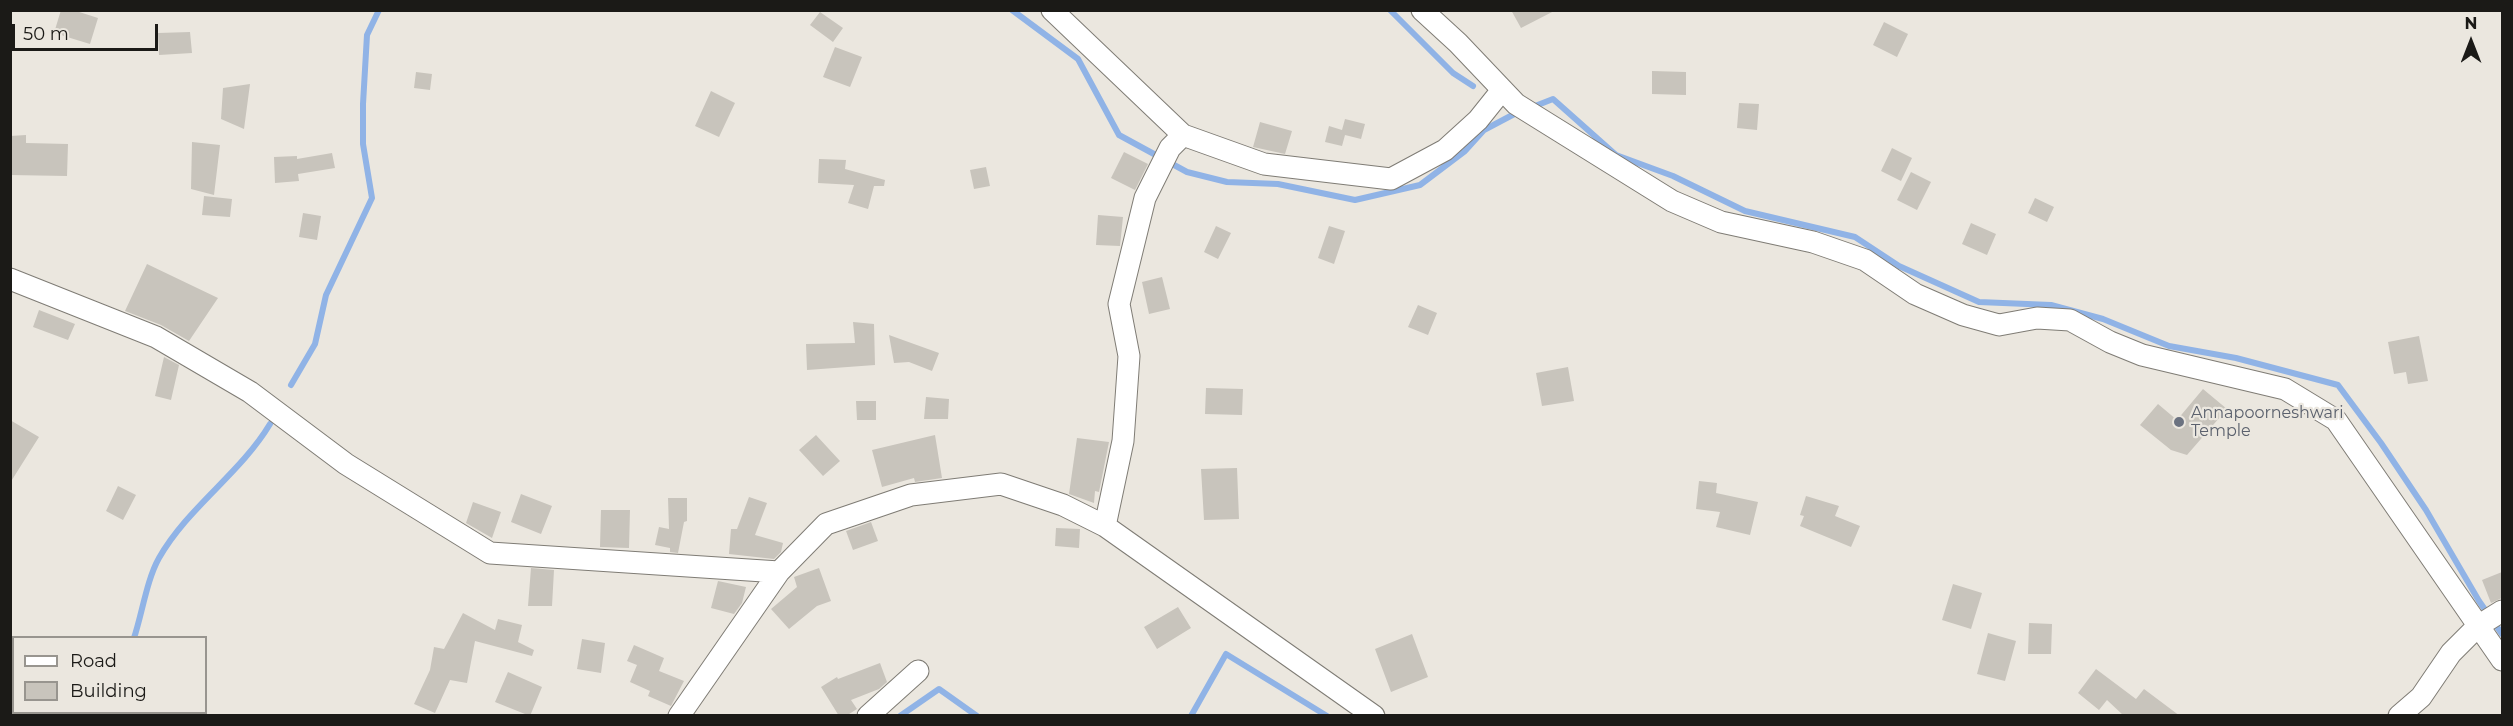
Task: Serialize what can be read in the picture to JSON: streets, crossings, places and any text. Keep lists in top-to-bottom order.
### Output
{
  "places": ["Annapoorneshwari Temple"],
  "legend": ["Road", "Building"],
  "scale_bar": "50 m",
  "north": "top"
}
